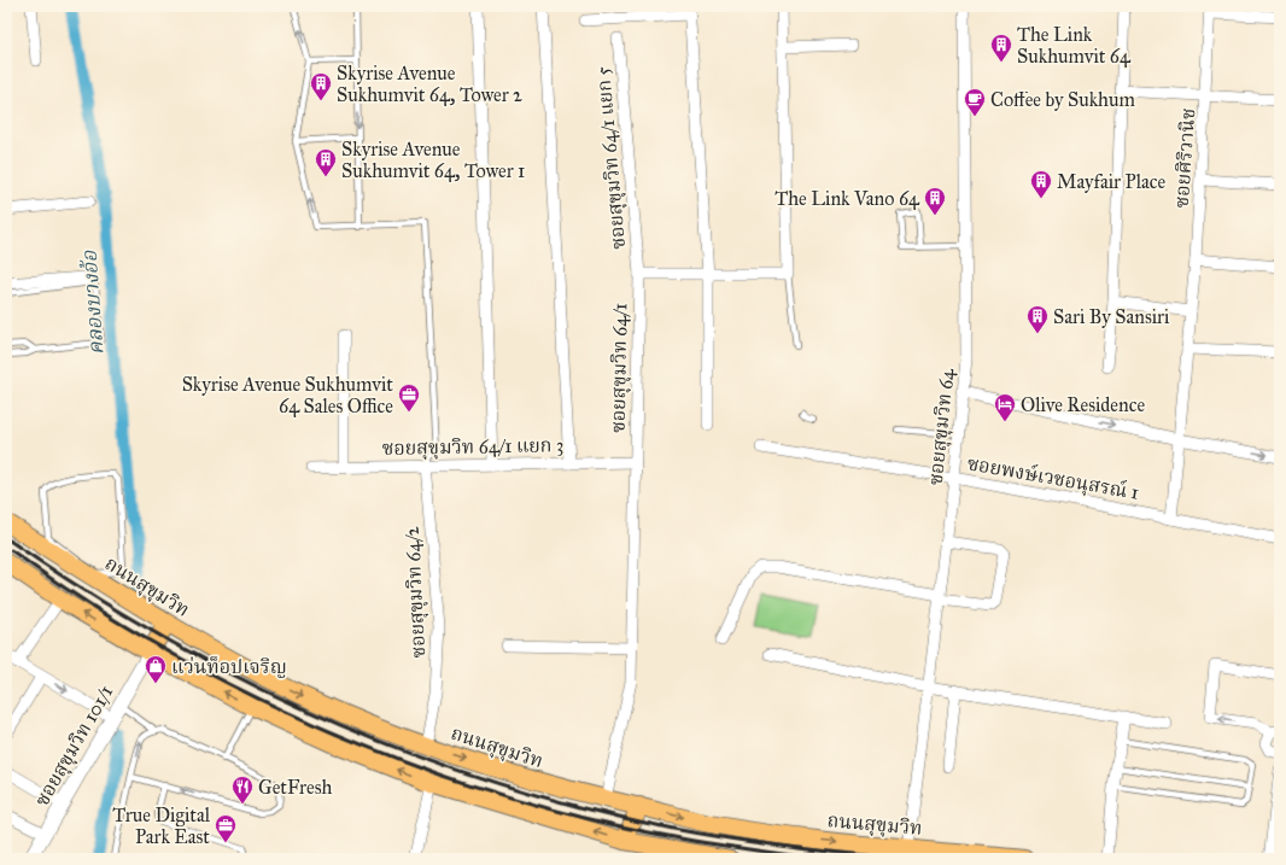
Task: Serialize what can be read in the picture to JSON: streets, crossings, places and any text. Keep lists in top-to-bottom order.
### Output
{
  "streets": {
    "main road": ["ถนนสุขุมวิท"],
    "street": [
      "ซอยสุขุมวิท 64/1 แยก 5",
      "ซอยศิริวานิช",
      "ซอยสุขุมวิท 64/1",
      "ซอยสุขุมวิท 64",
      "ซอยสุขุมวิท 64/1 แยก 3",
      "ซอยพงษ์เวชอนุสรณ์ 1",
      "ซอยสุขุมวิท 64/2",
      "ซอยสุขุมวิท 101/1"
    ]
  },
  "crossings": [
    ["ซอยสุขุมวิท 64/1 แยก 5", "ซอยสุขุมวิท 64/1"],
    ["ซอยศิริวานิช", "ซอยพงษ์เวชอนุสรณ์ 1"],
    ["ซอยสุขุมวิท 64/1", "ซอยสุขุมวิท 64/1 แยก 3"],
    ["ซอยสุขุมวิท 64/1", "ถนนสุขุมวิท"],
    ["ซอยสุขุมวิท 64", "ซอยพงษ์เวชอนุสรณ์ 1"],
    ["ซอยสุขุมวิท 64", "ถนนสุขุมวิท"],
    ["ซอยสุขุมวิท 64/1 แยก 3", "ซอยสุขุมวิท 64/2"],
    ["ถนนสุขุมวิท", "ซอยสุขุมวิท 64/2"]
  ],
  "water": ["คลองบางอ้อ"],
  "places": {
    "building": [
      "The Link Sukhumvit 64",
      "Skyrise Avenue Sukhumvit 64, Tower 2",
      "Skyrise Avenue Sukhumvit 64, Tower 1",
      "Mayfair Place",
      "The Link Vano 64",
      "Sari By Sansiri"
    ],
    "cafe": ["Coffee by Sukhum"],
    "office": ["Skyrise Avenue Sukhumvit 64 Sales Office", "True Digital Park East"],
    "hotel": ["Olive Residence"],
    "shop": ["แว่นท็อปเจริญ"],
    "restaurant": ["GetFresh"]
  }
}
